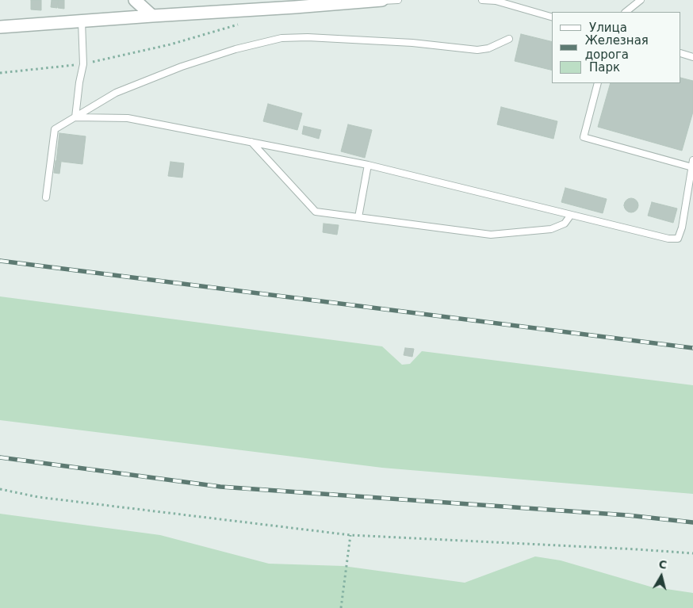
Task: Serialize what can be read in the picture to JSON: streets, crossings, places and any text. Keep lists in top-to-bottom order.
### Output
{
  "legend": ["Улица", "Железная дорога", "Парк"],
  "north": "top"
}
